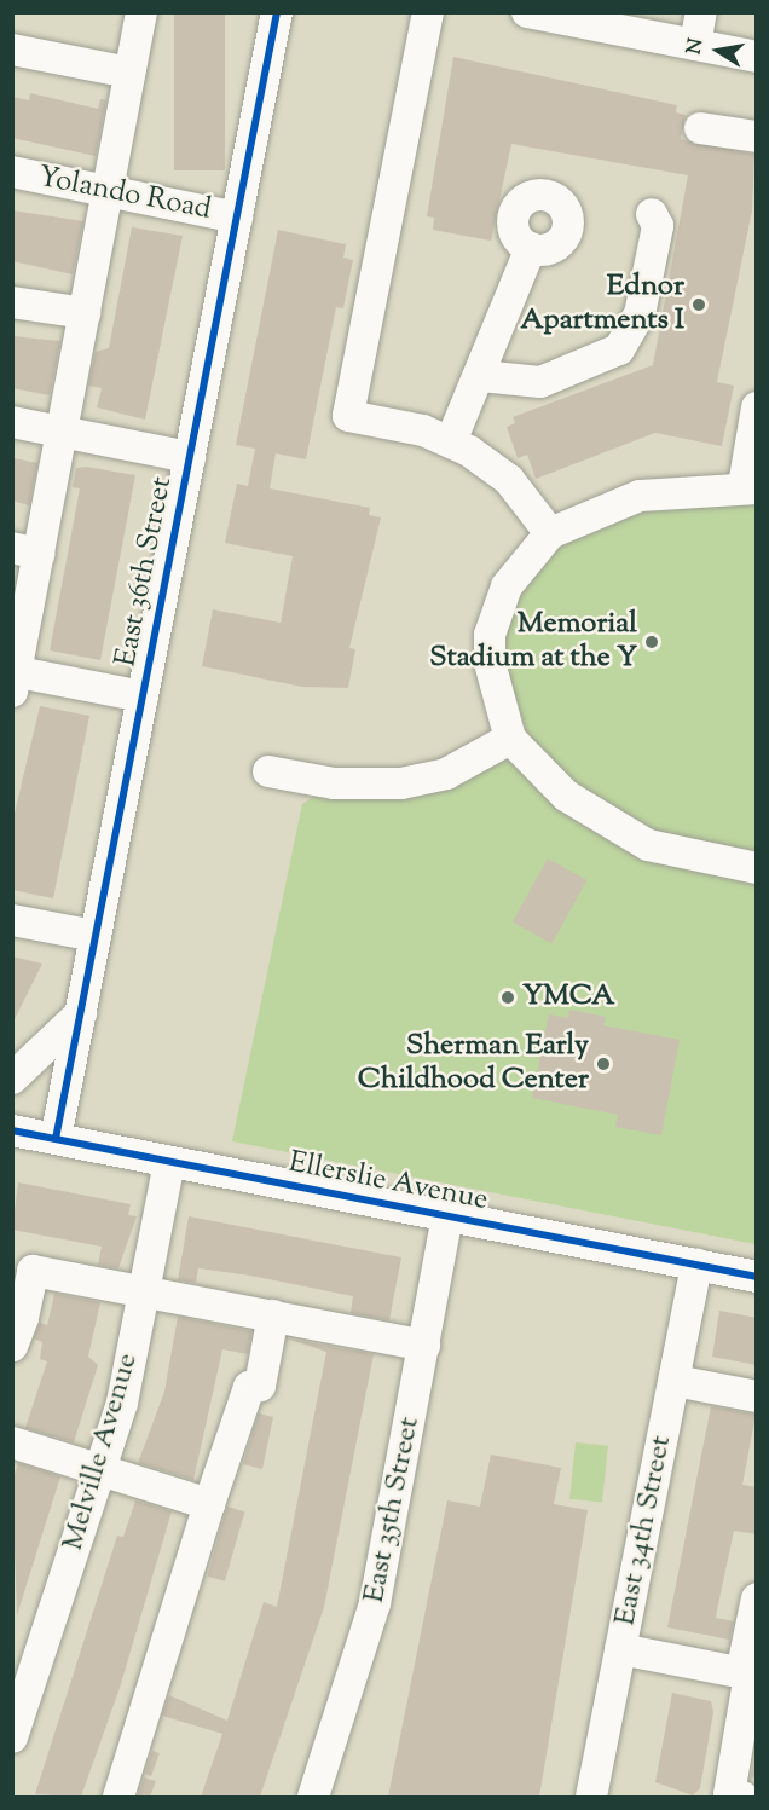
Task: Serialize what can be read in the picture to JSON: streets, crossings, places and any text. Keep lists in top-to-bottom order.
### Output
{
  "streets": {
    "street": [
      "Yolando Road",
      "East 36th Street",
      "Ellerslie Avenue",
      "Melville Avenue",
      "East 35th Street",
      "East 34th Street"
    ]
  },
  "crossings": [
    ["Yolando Road", "East 36th Street"],
    ["East 36th Street", "Ellerslie Avenue"],
    ["Ellerslie Avenue", "Melville Avenue"],
    ["Ellerslie Avenue", "East 35th Street"],
    ["Ellerslie Avenue", "East 34th Street"]
  ],
  "places": [
    "Ednor Apartments I",
    "Memorial Stadium at the Y",
    "YMCA",
    "Sherman Early Childhood Center"
  ],
  "north": "left"
}
